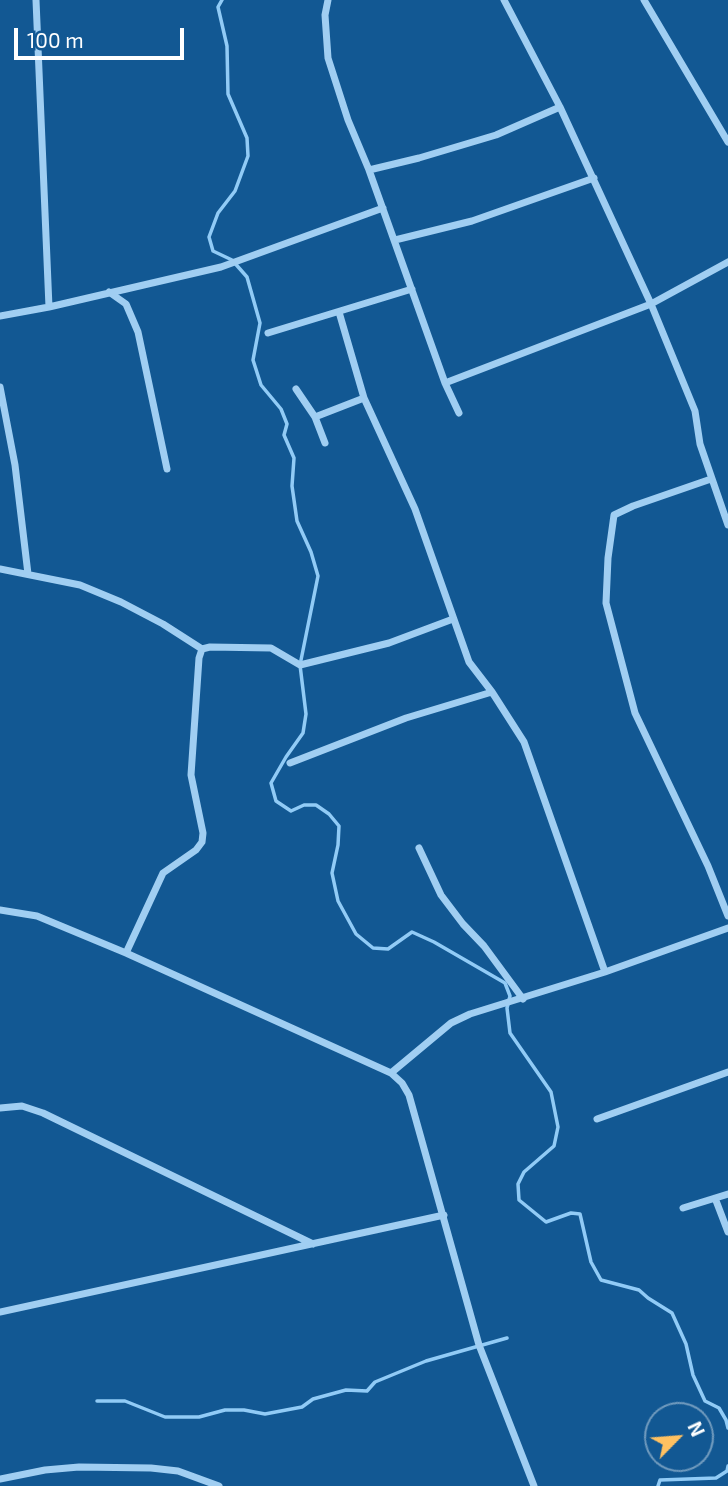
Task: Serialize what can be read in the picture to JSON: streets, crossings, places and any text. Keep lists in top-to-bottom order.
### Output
{
  "scale_bar": "100 m",
  "north": "top right"
}
